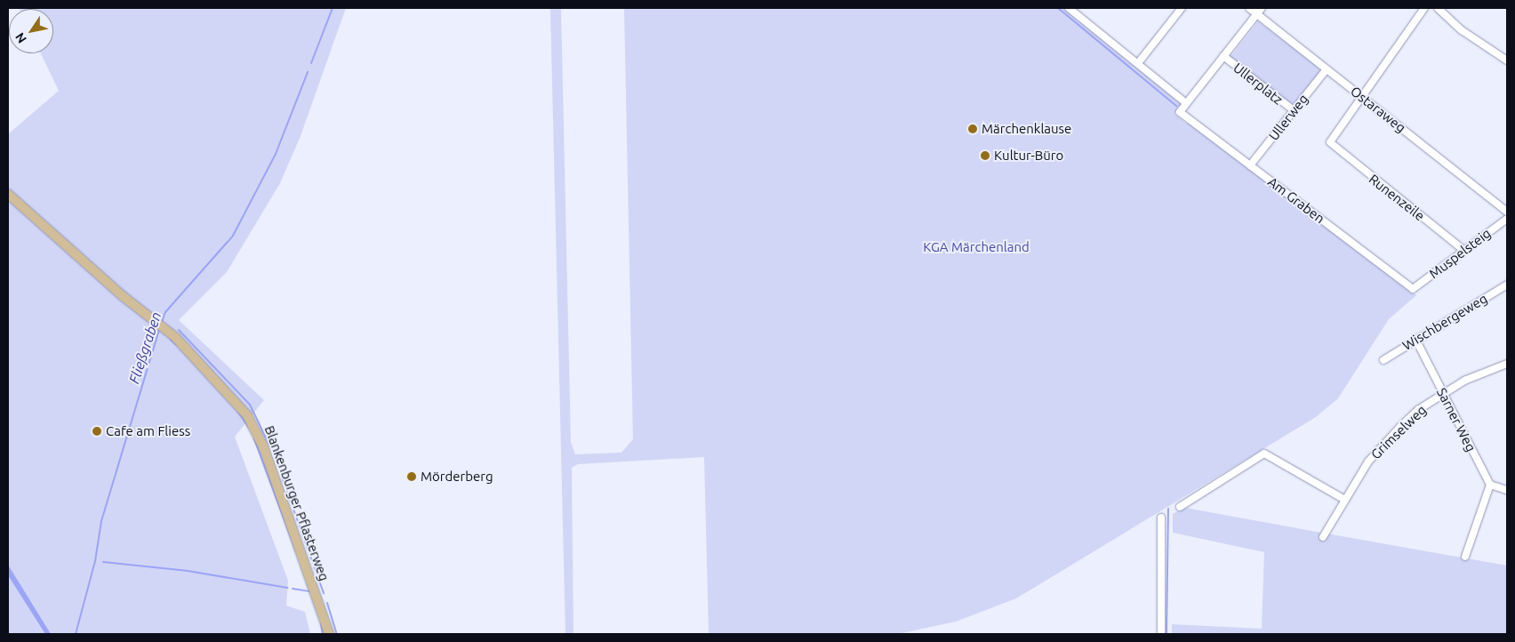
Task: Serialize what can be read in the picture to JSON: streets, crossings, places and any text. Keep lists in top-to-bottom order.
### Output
{
  "streets": {
    "main road": ["Blankenburger Pflasterweg"],
    "street": [
      "Ullerplatz",
      "Ostaraweg",
      "Ullerweg",
      "Runenzeile",
      "Am Graben",
      "Muspelsteig",
      "Wischbergeweg",
      "Sarner Weg",
      "Grimselweg"
    ]
  },
  "crossings": [
    ["Ullerplatz", "Ullerweg"],
    ["Ostaraweg", "Ullerweg"],
    ["Ostaraweg", "Runenzeile"],
    ["Ullerweg", "Am Graben"],
    ["Runenzeile", "Muspelsteig"],
    ["Am Graben", "Muspelsteig"],
    ["Wischbergeweg", "Sarner Weg"],
    ["Sarner Weg", "Grimselweg"]
  ],
  "water": ["Fließgraben"],
  "parks": ["KGA Märchenland"],
  "places": [
    "Märchenklause",
    "Kultur-Büro",
    "Cafe am Fliess",
    "Mörderberg"
  ],
  "north": "bottom left"
}
